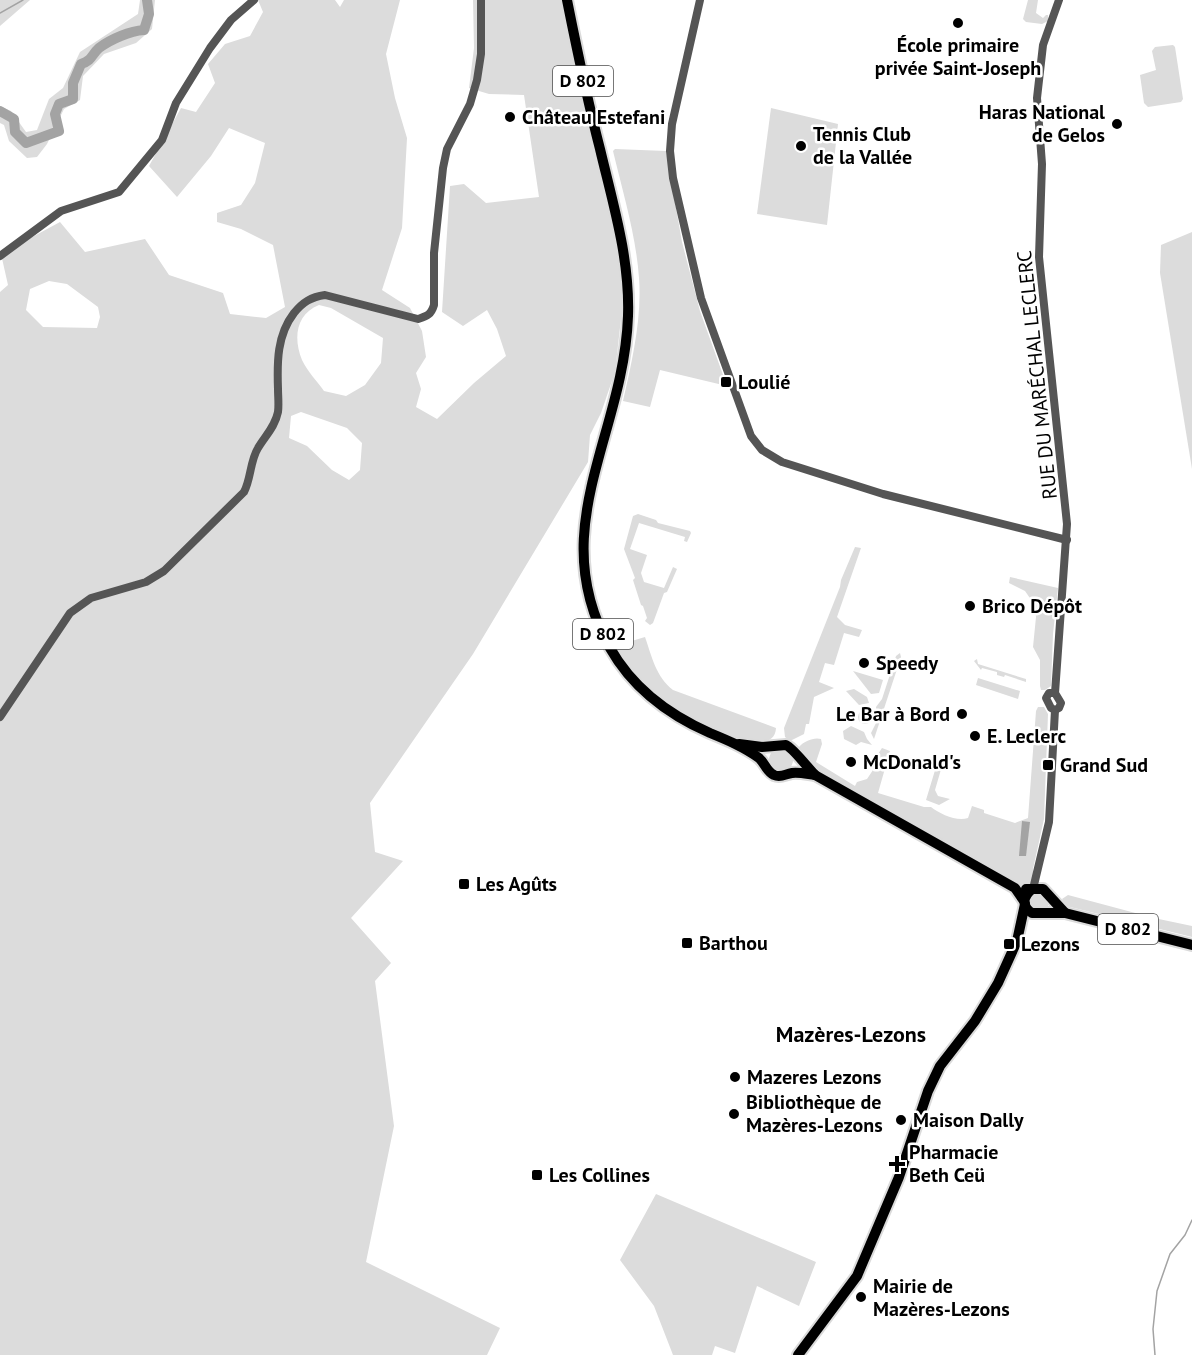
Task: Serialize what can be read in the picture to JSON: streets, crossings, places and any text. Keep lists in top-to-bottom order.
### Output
{
  "streets": {
    "main road": ["D 802"],
    "street": ["RUE DU MARÉCHAL LECLERC"]
  },
  "crossings": [
    ["D 802", "RUE DU MARÉCHAL LECLERC"]
  ],
  "districts": ["Mazères-Lezons"],
  "places": {
    "other": [
      "École primaire privée Saint-Joseph",
      "Château Estefani",
      "Haras National de Gelos",
      "Tennis Club de la Vallée",
      "Brico Dépôt",
      "Speedy",
      "Le Bar à Bord",
      "E. Leclerc",
      "McDonald's",
      "Mazeres Lezons",
      "Bibliothèque de Mazères-Lezons",
      "Maison Dally",
      "Mairie de Mazères-Lezons"
    ],
    "transit": [
      "Loulié",
      "Grand Sud",
      "Les Agûts",
      "Barthou",
      "Lezons",
      "Les Collines"
    ],
    "health": ["Pharmacie Beth Ceü"]
  }
}
